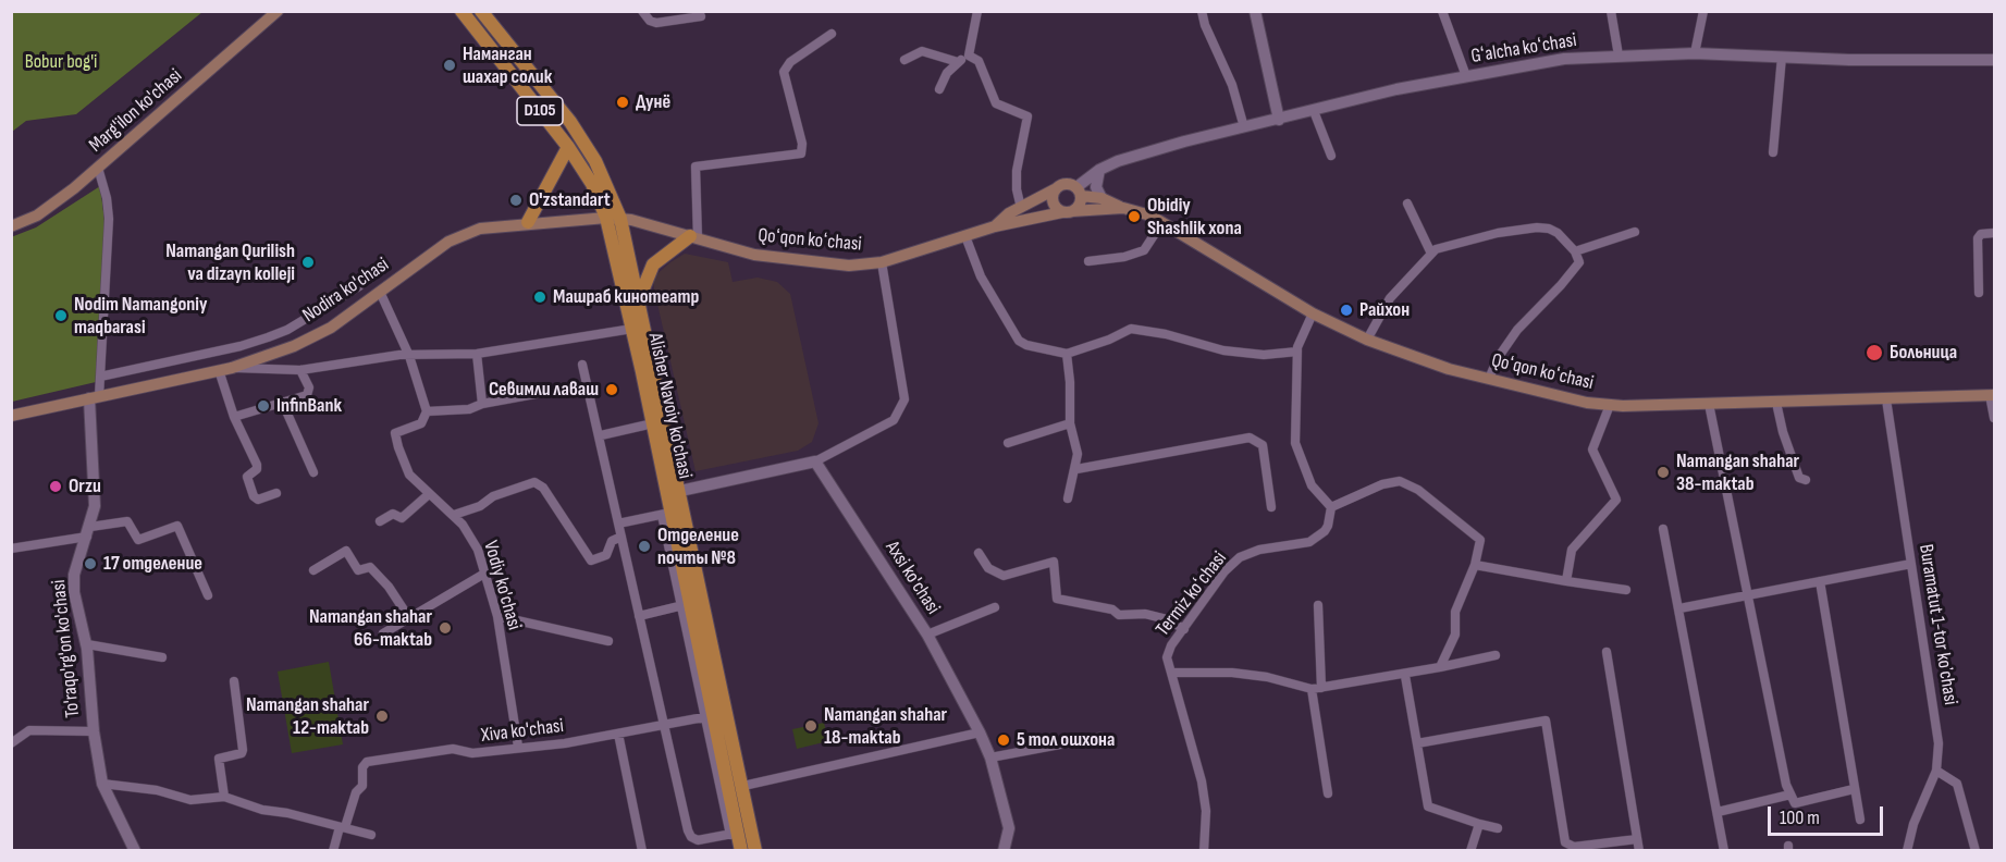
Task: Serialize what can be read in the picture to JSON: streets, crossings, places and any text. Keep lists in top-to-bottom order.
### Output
{
  "streets": {
    "main road": [
      "Marg'ilon ko'chasi",
      "D105",
      "Qoʻqon koʻchasi",
      "Nodira ko'chasi",
      "Alisher Navoiy ko'chasi"
    ],
    "street": [
      "Gʻalcha koʻchasi",
      "Axsi ko'chasi",
      "Vodiy ko'chasi",
      "Termiz koʻchasi",
      "Buramatut 1-tor koʼchasi",
      "To'raqo'rg'on ko'chasi",
      "Xiva ko'chasi"
    ]
  },
  "crossings": [
    ["Gʻalcha koʻchasi", "Qoʻqon koʻchasi"],
    ["D105", "Qoʻqon koʻchasi"],
    ["D105", "Nodira ko'chasi"],
    ["D105", "Alisher Navoiy ko'chasi"],
    ["Qoʻqon koʻchasi", "Nodira ko'chasi"],
    ["Qoʻqon koʻchasi", "Alisher Navoiy ko'chasi"],
    ["Qoʻqon koʻchasi", "Buramatut 1-tor koʼchasi"],
    ["Nodira ko'chasi", "Alisher Navoiy ko'chasi"],
    ["Nodira ko'chasi", "To'raqo'rg'on ko'chasi"],
    ["Alisher Navoiy ko'chasi", "Xiva ko'chasi"],
    ["Vodiy ko'chasi", "Xiva ko'chasi"]
  ],
  "parks": ["Bobur bog'i"],
  "places": [
    "Наманган шахар солик",
    "Дунё",
    "O'zstandart",
    "Obidiy Shashlik xona",
    "Namangan Qurilish va dizayn kolleji",
    "Машраб кинотеатр",
    "Райхон",
    "Nodim Namangoniy maqbarasi",
    "Больница",
    "Севимли лаваш",
    "InfinBank",
    "Namangan shahar 38-maktab",
    "Orzu",
    "Отделение почты №8",
    "17 отделение",
    "Namangan shahar 66-maktab",
    "Namangan shahar 12-maktab",
    "Namangan shahar 18-maktab",
    "5 тол ошхона"
  ],
  "scale_bar": "100 m"
}
